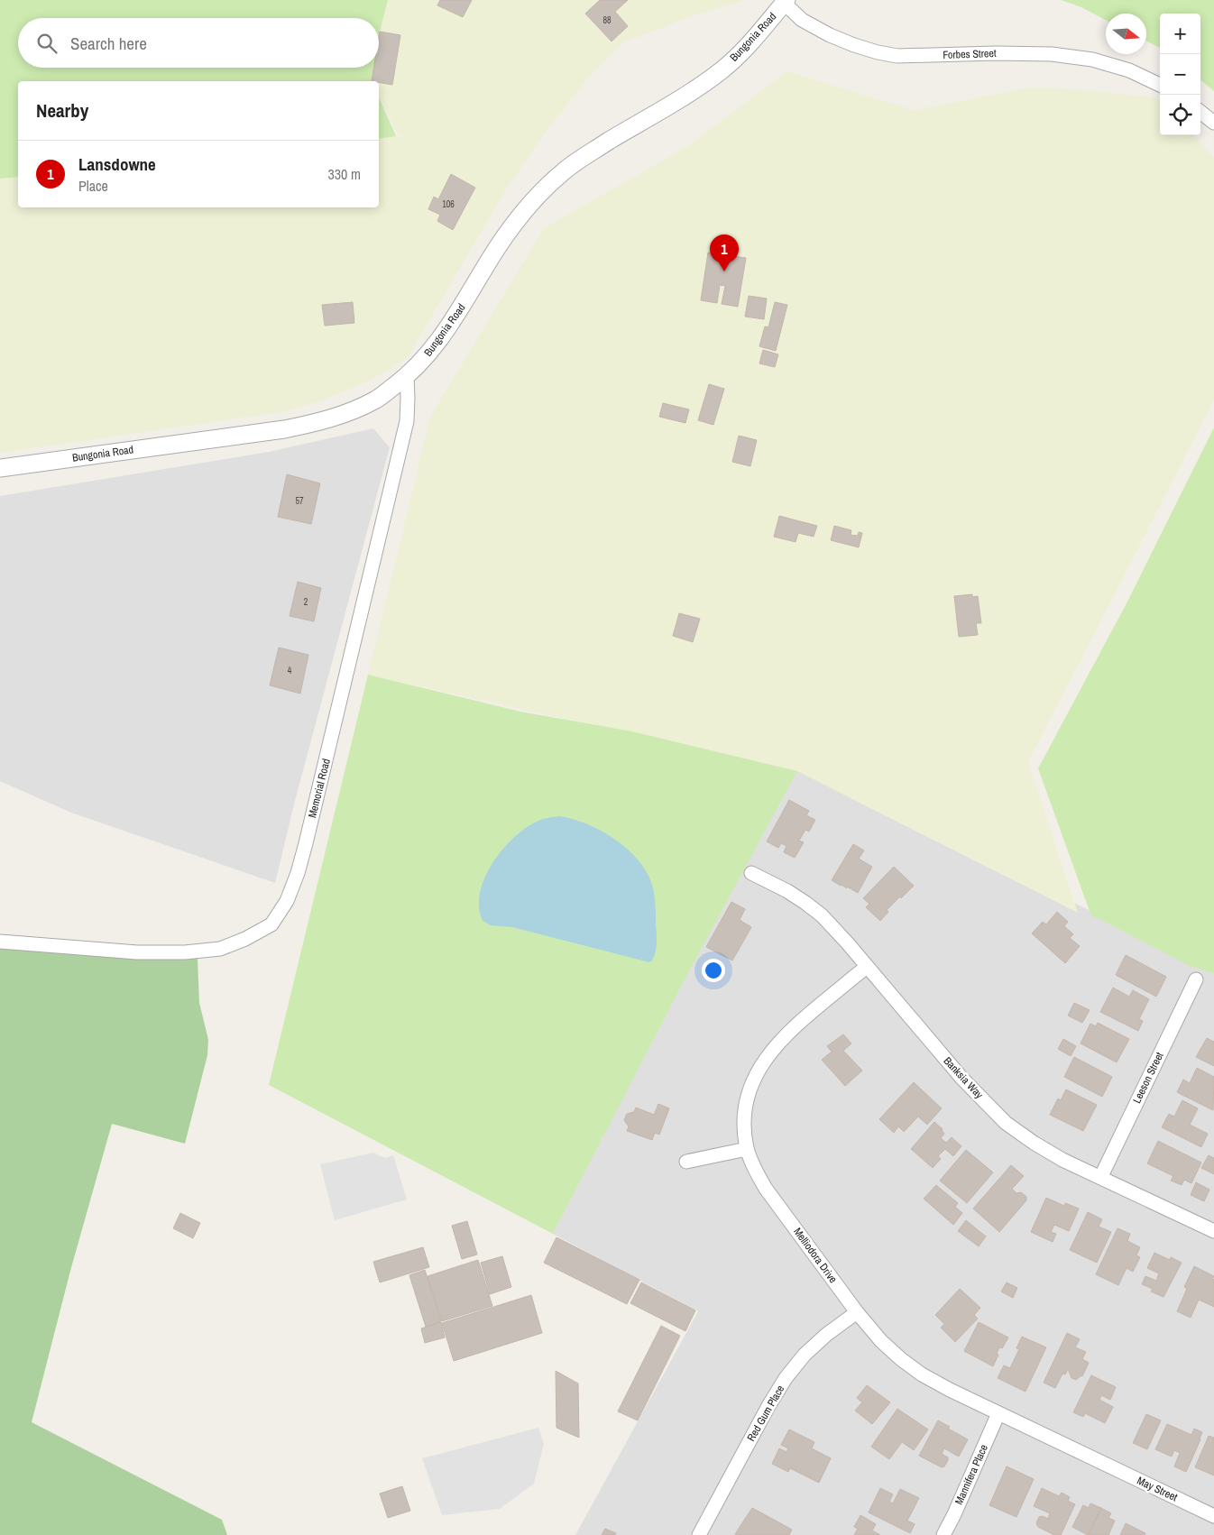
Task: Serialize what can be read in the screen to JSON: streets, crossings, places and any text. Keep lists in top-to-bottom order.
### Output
{
  "streets": {
    "street": [
      "Bungonia Road",
      "Forbes Street",
      "Memorial Road",
      "Banksia Way",
      "Leeson Street",
      "Melliodora Drive",
      "Red Gum Place",
      "Mannifera Place",
      "May Street"
    ]
  },
  "crossings": [
    ["Bungonia Road", "Forbes Street"],
    ["Bungonia Road", "Memorial Road"],
    ["Banksia Way", "Leeson Street"],
    ["Banksia Way", "Melliodora Drive"],
    ["Melliodora Drive", "Red Gum Place"],
    ["Melliodora Drive", "Mannifera Place"],
    ["Melliodora Drive", "May Street"]
  ],
  "house_numbers": [
    "88",
    "106",
    "57",
    "2",
    "4"
  ],
  "north": "right",
  "page": {
    "map_buttons": ["+", "−"],
    "search": "Search here",
    "heading": "Nearby",
    "list": [
      {
        "mark": "1",
        "name": "Lansdowne",
        "note": "Place",
        "value": "330 m"
      }
    ],
    "pins": "1"
  }
}
